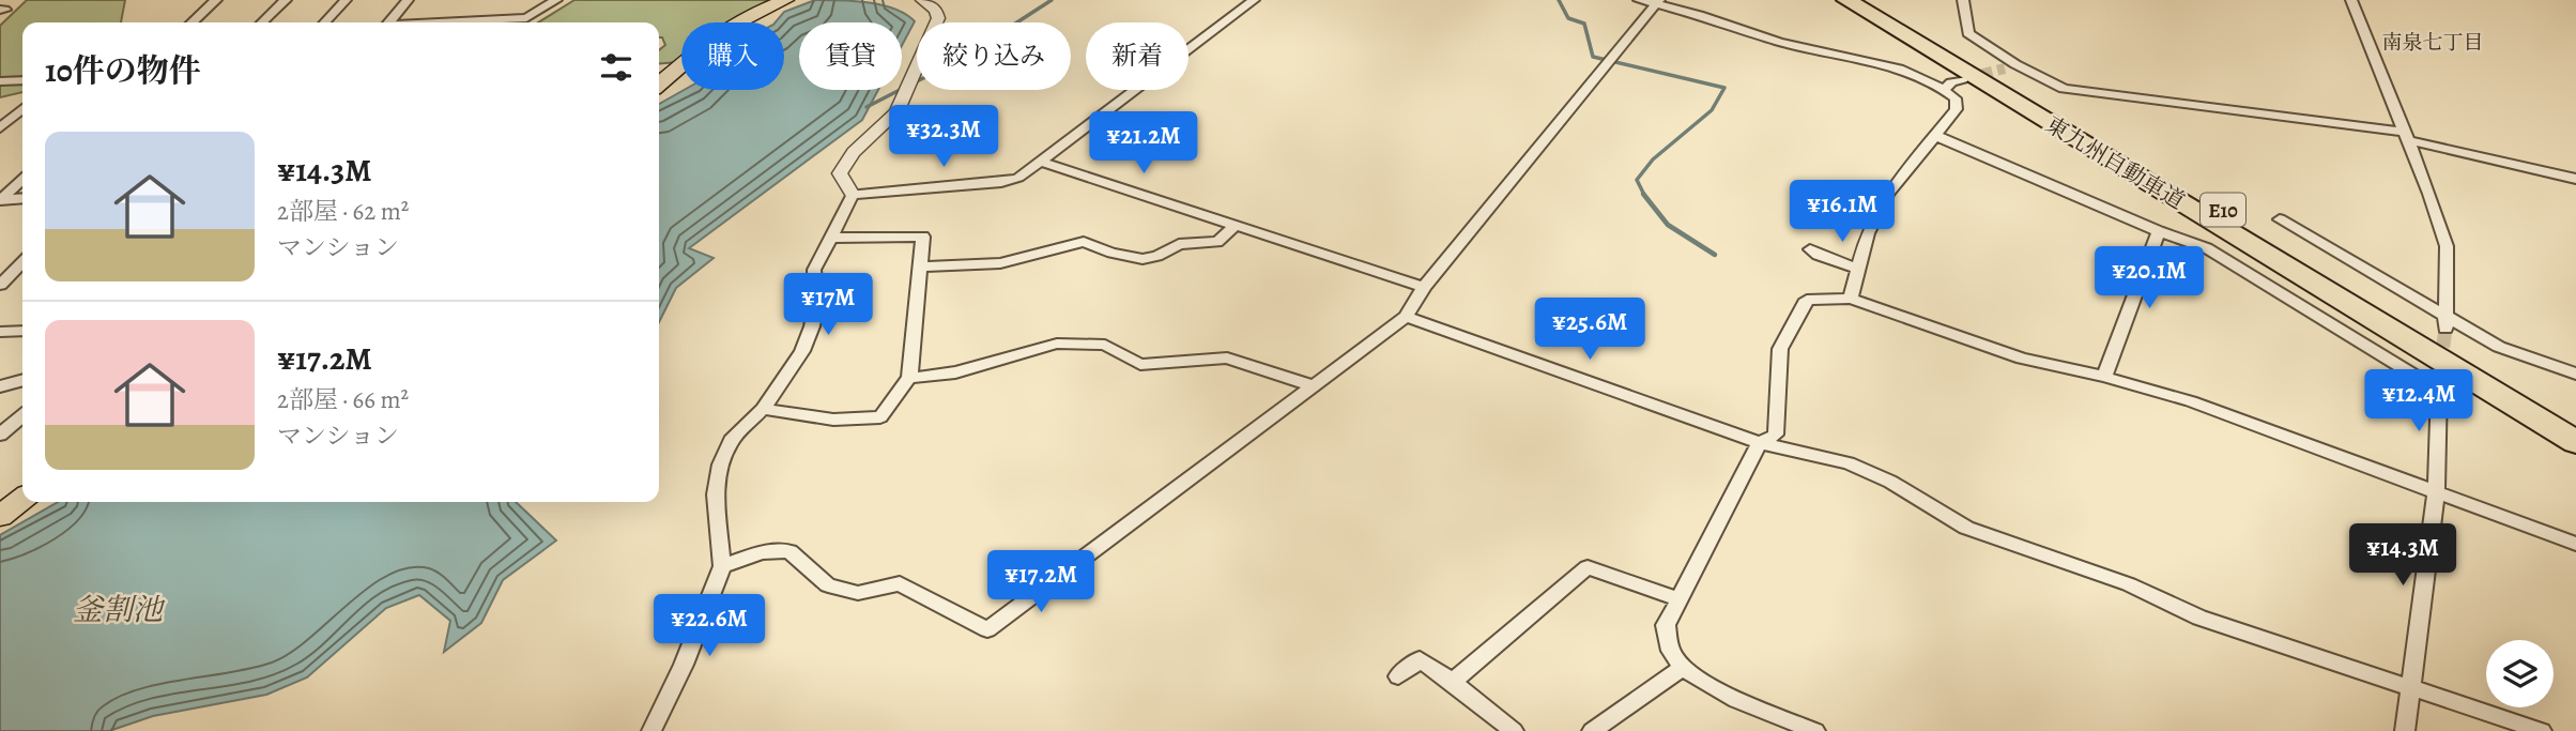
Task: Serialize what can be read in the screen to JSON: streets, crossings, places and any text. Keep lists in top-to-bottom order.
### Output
{
  "streets": {
    "highway": ["東九州自動車道", "E10"]
  },
  "districts": ["南泉七丁目"],
  "water": ["釜割池"],
  "page": {
    "chip": [
      "購入",
      "賃貸",
      "絞り込み",
      "新着"
    ],
    "heading": "10件の物件",
    "price": [
      "¥32.3M",
      "¥21.2M",
      "¥16.1M",
      "¥20.1M",
      "¥17M",
      "¥25.6M",
      "¥12.4M",
      "¥14.3M",
      "¥17.2M",
      "¥22.6M"
    ],
    "list": [
      {
        "name": "¥14.3M",
        "note": "2部屋 · 62 m² · マンション"
      },
      {
        "name": "¥17.2M",
        "note": "2部屋 · 66 m² · マンション"
      }
    ]
  }
}
